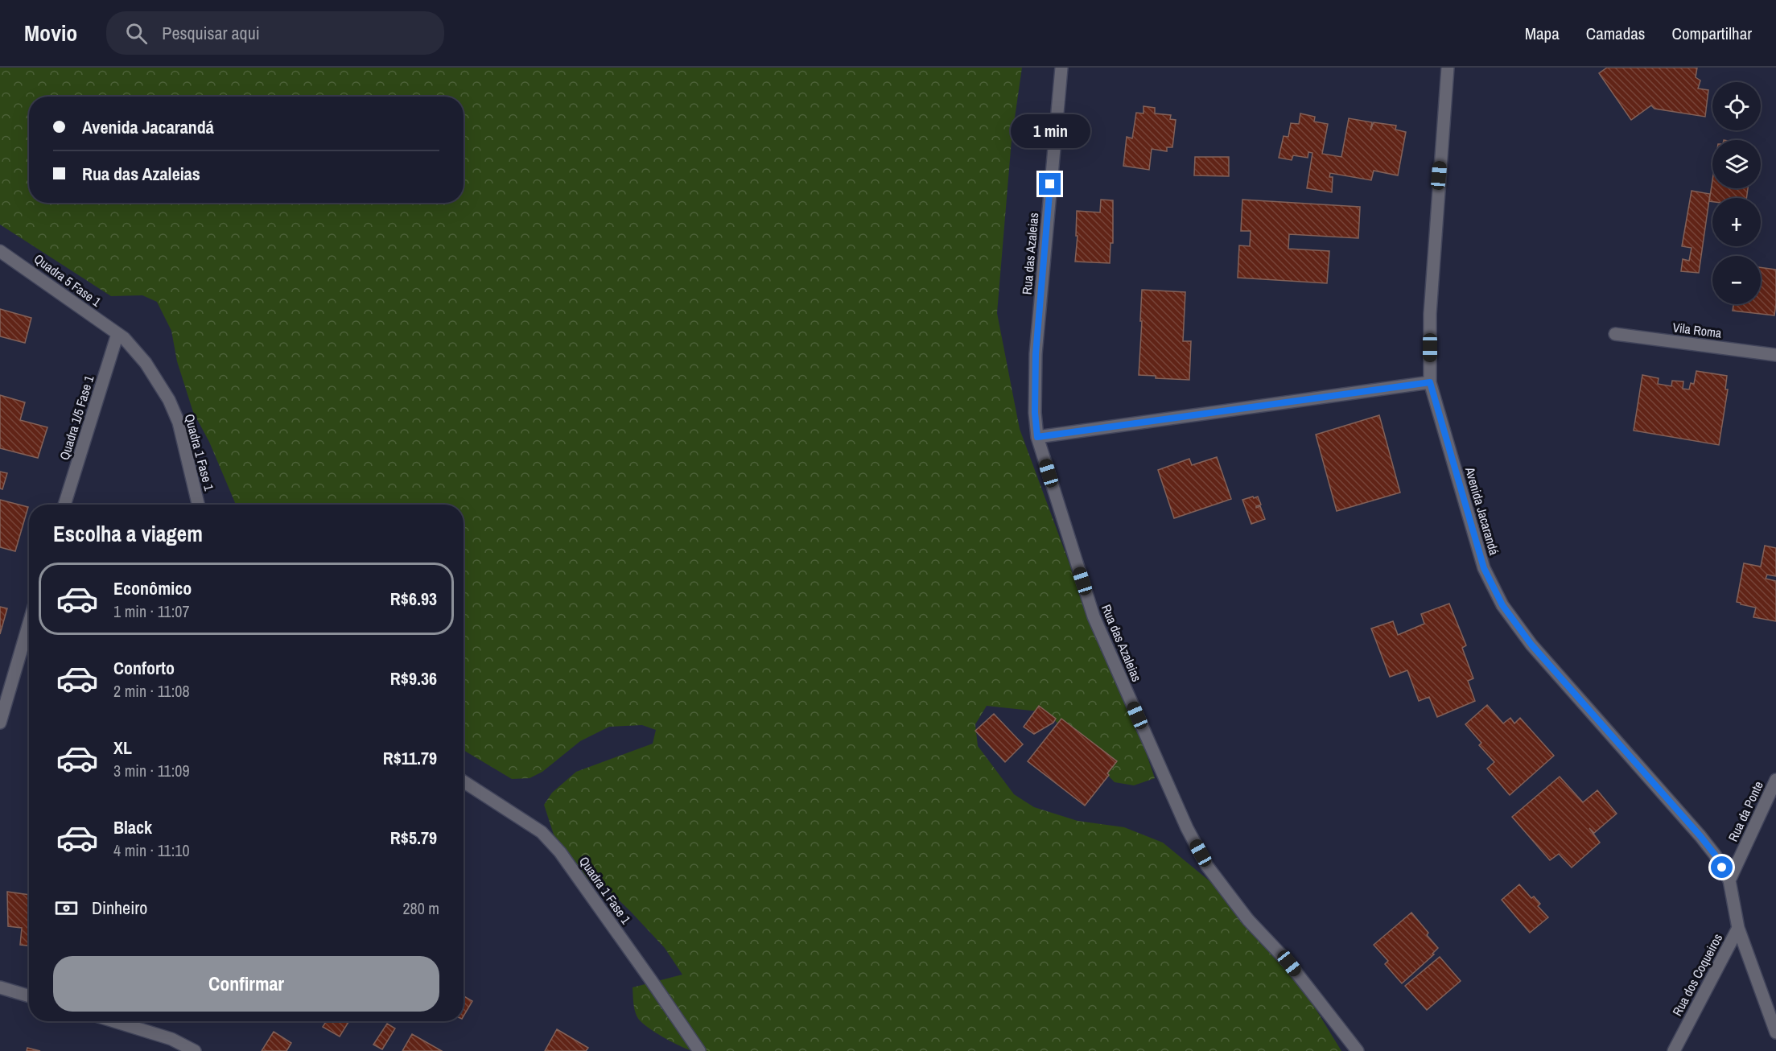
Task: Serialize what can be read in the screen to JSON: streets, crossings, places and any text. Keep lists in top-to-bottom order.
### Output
{
  "streets": {
    "street": [
      "Rua das Azaleias",
      "Quadra 5 Fase 1",
      "Vila Roma",
      "Quadra 1/5 Fase 1",
      "Quadra 1 Fase 1",
      "Avenida Jacarandá",
      "Rua da Ponte",
      "Rua dos Coqueiros"
    ]
  },
  "crossings": [
    ["Quadra 5 Fase 1", "Quadra 1/5 Fase 1"],
    ["Quadra 5 Fase 1", "Quadra 1 Fase 1"],
    ["Quadra 1/5 Fase 1", "Quadra 1 Fase 1"],
    ["Avenida Jacarandá", "Rua da Ponte"],
    ["Avenida Jacarandá", "Rua dos Coqueiros"],
    ["Rua da Ponte", "Rua dos Coqueiros"]
  ],
  "page": {
    "header": "Movio",
    "search": "Pesquisar aqui",
    "nav": ["Mapa", "Camadas", "Compartilhar"],
    "map_buttons": ["+", "−"],
    "banner": ["Avenida Jacarandá", "Rua das Azaleias"],
    "bubble": "1 min",
    "heading": "Escolha a viagem",
    "list": [
      {
        "name": "Econômico",
        "note": "1 min · 11:07",
        "value": "R$6.93"
      },
      {
        "name": "Conforto",
        "note": "2 min · 11:08",
        "value": "R$9.36"
      },
      {
        "name": "XL",
        "note": "3 min · 11:09",
        "value": "R$11.79"
      },
      {
        "name": "Black",
        "note": "4 min · 11:10",
        "value": "R$5.79"
      }
    ],
    "pay": ["Dinheiro", "280 m"],
    "buttons": "Confirmar"
  }
}
